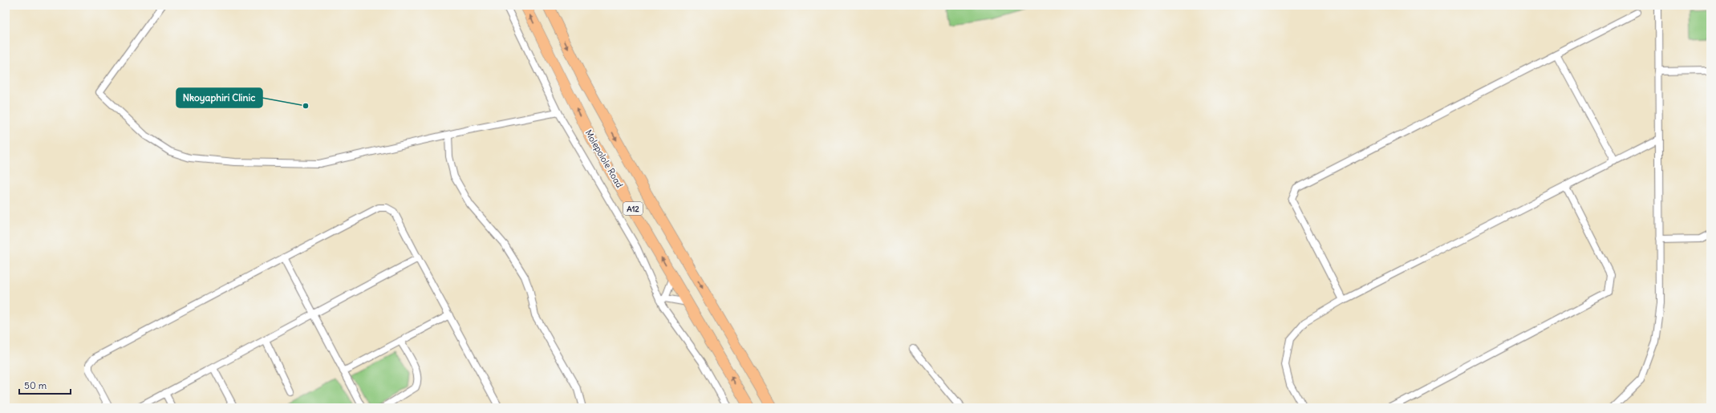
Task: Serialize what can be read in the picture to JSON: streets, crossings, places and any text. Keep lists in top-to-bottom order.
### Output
{
  "streets": {
    "main road": ["Molepolole Road", "A12"]
  },
  "places": ["Nkoyaphiri Clinic"],
  "scale_bar": "50 m"
}
